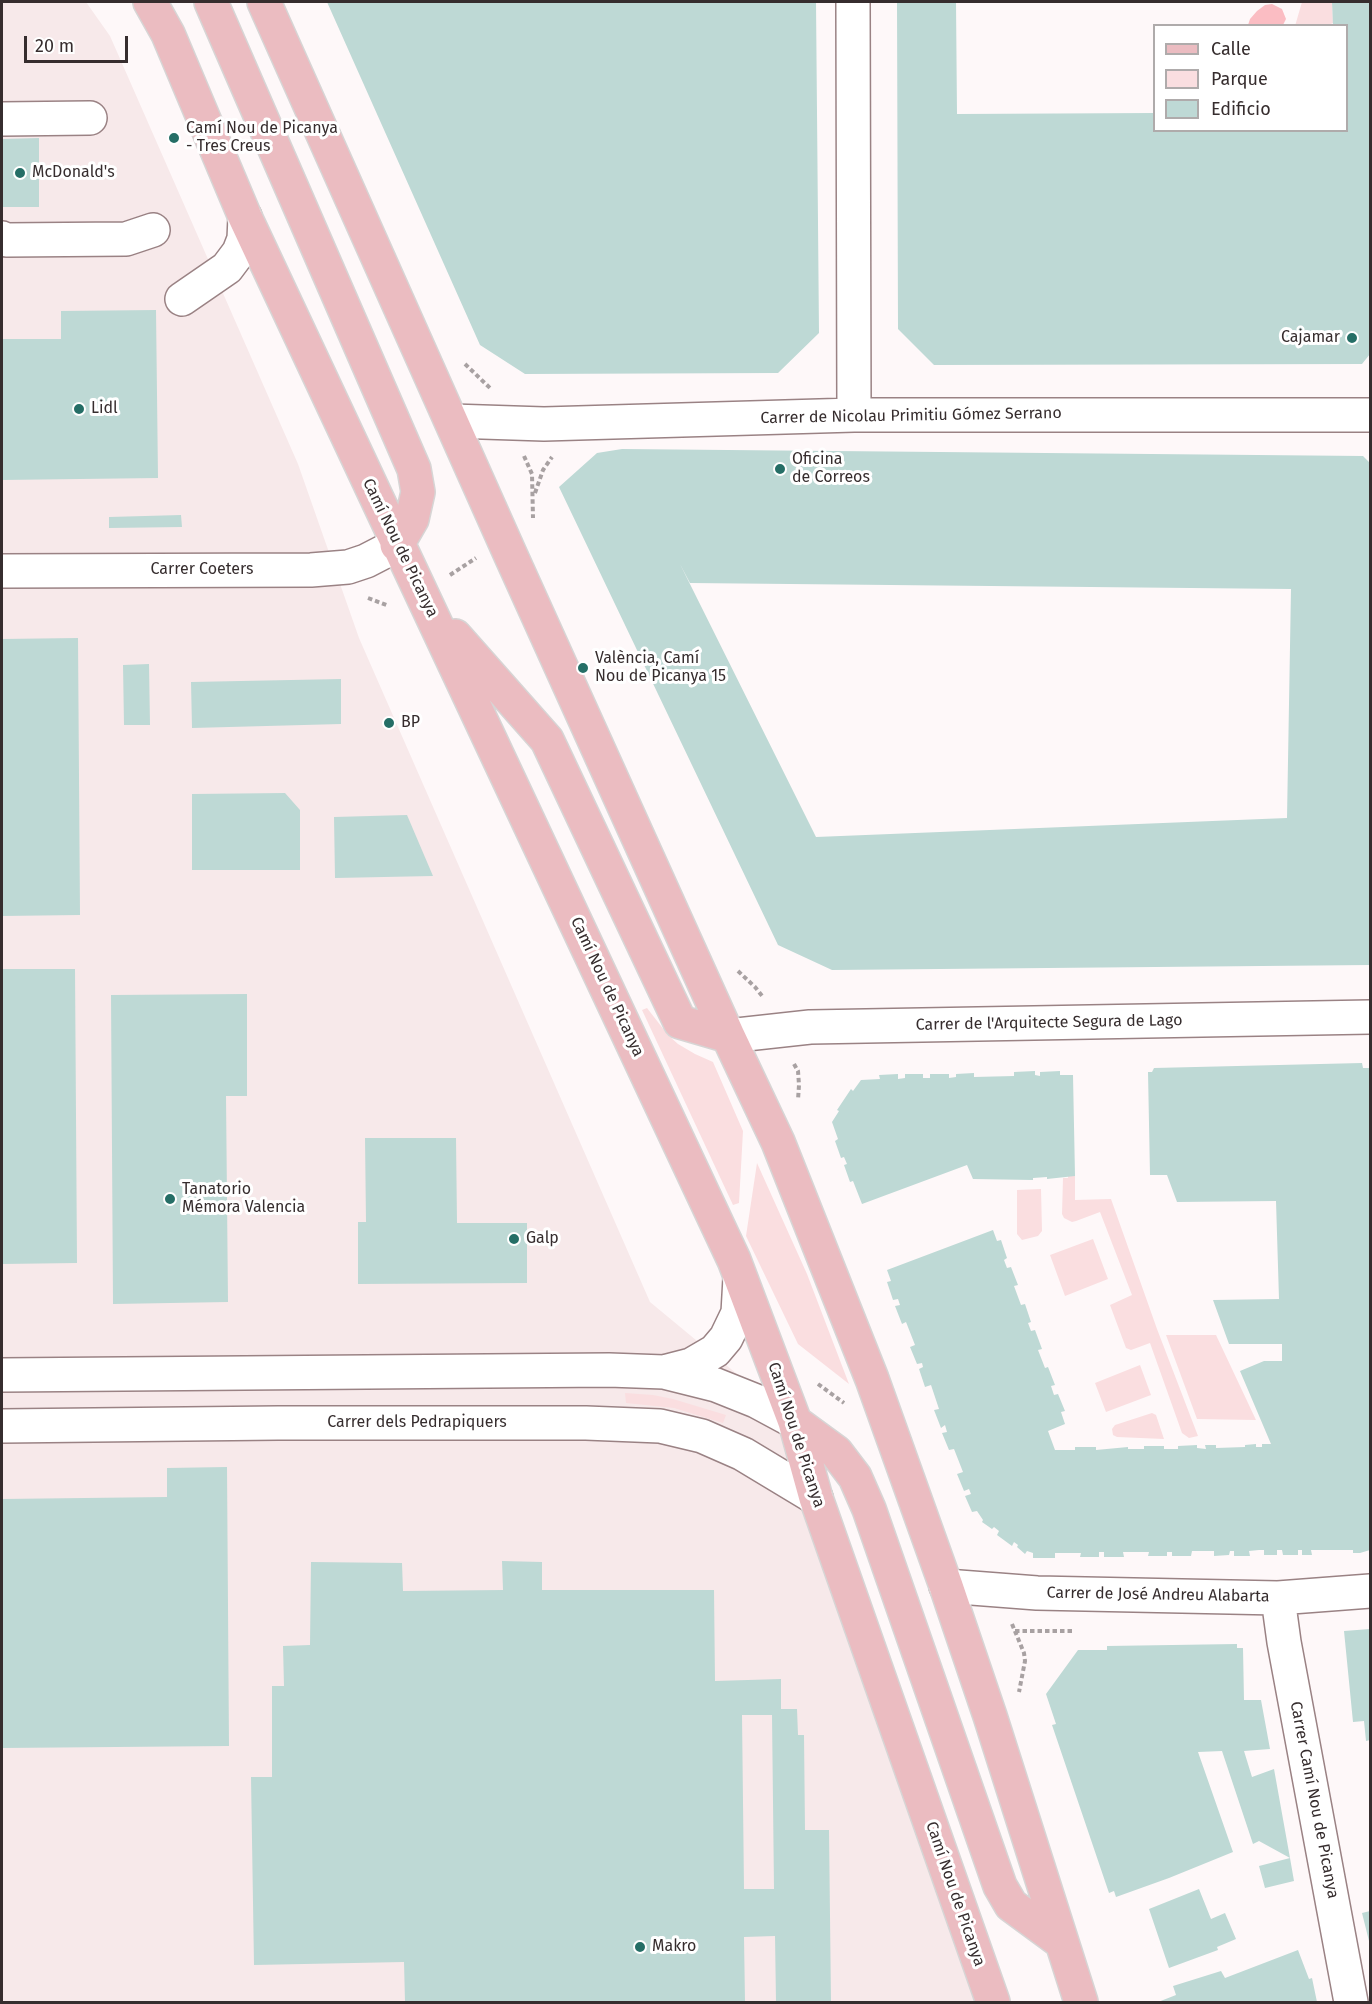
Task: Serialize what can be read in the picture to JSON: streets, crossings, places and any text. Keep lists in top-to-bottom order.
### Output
{
  "streets": {
    "main road": ["Camí Nou de Picanya"],
    "street": [
      "Carrer de Nicolau Primitiu Gómez Serrano",
      "Carrer Coeters",
      "Carrer de l'Arquitecte Segura de Lago",
      "Carrer dels Pedrapiquers",
      "Carrer de José Andreu Alabarta",
      "Carrer Camí Nou de Picanya"
    ]
  },
  "crossings": [
    ["Camí Nou de Picanya", "Carrer Coeters"],
    ["Camí Nou de Picanya", "Carrer dels Pedrapiquers"],
    ["Carrer de José Andreu Alabarta", "Carrer Camí Nou de Picanya"]
  ],
  "places": [
    "Camí Nou de Picanya - Tres Creus",
    "McDonald's",
    "Cajamar",
    "Lidl",
    "Oficina de Correos",
    "València, Camí Nou de Picanya 15",
    "BP",
    "Tanatorio Mémora Valencia",
    "Galp",
    "Makro"
  ],
  "legend": ["Calle", "Parque", "Edificio"],
  "scale_bar": "20 m"
}
